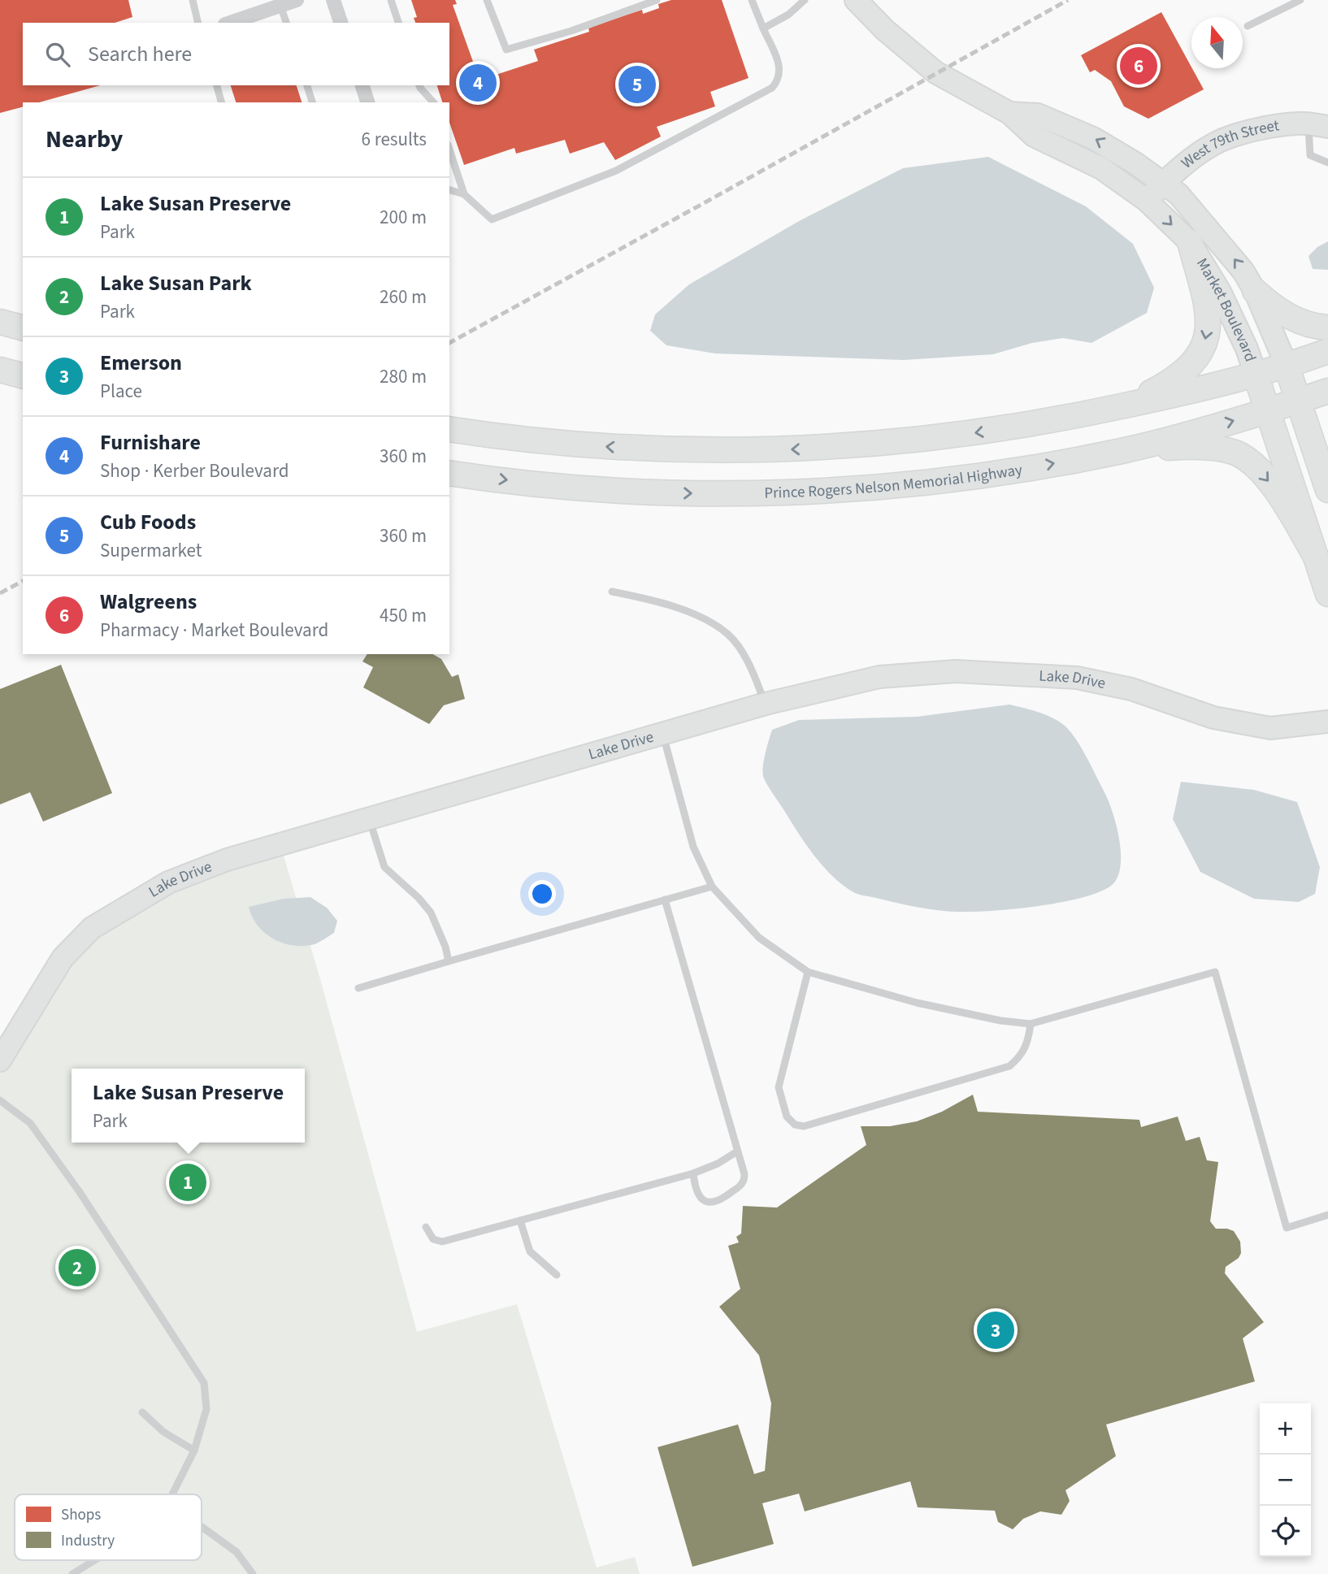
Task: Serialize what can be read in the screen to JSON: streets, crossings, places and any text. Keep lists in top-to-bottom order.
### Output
{
  "streets": {
    "main road": ["Market Boulevard", "Prince Rogers Nelson Memorial Highway"],
    "street": ["West 79th Street", "Lake Drive"]
  },
  "crossings": [
    ["West 79th Street", "Market Boulevard"],
    ["Market Boulevard", "Prince Rogers Nelson Memorial Highway"]
  ],
  "legend": ["Shops", "Industry"],
  "north": "top",
  "page": {
    "search": "Search here",
    "pins": [
      "6",
      "4",
      "5",
      "1",
      "2",
      "3"
    ],
    "heading": ["Nearby", "6 results"],
    "list": [
      {
        "mark": "1",
        "name": "Lake Susan Preserve",
        "note": "Park",
        "value": "200 m"
      },
      {
        "mark": "2",
        "name": "Lake Susan Park",
        "note": "Park",
        "value": "260 m"
      },
      {
        "mark": "3",
        "name": "Emerson",
        "note": "Place",
        "value": "280 m"
      },
      {
        "mark": "4",
        "name": "Furnishare",
        "note": "Shop · Kerber Boulevard",
        "value": "360 m"
      },
      {
        "mark": "5",
        "name": "Cub Foods",
        "note": "Supermarket",
        "value": "360 m"
      },
      {
        "mark": "6",
        "name": "Walgreens",
        "note": "Pharmacy · Market Boulevard",
        "value": "450 m"
      }
    ],
    "popup": ["Lake Susan Preserve", "Park"],
    "map_buttons": ["+", "−"]
  }
}
